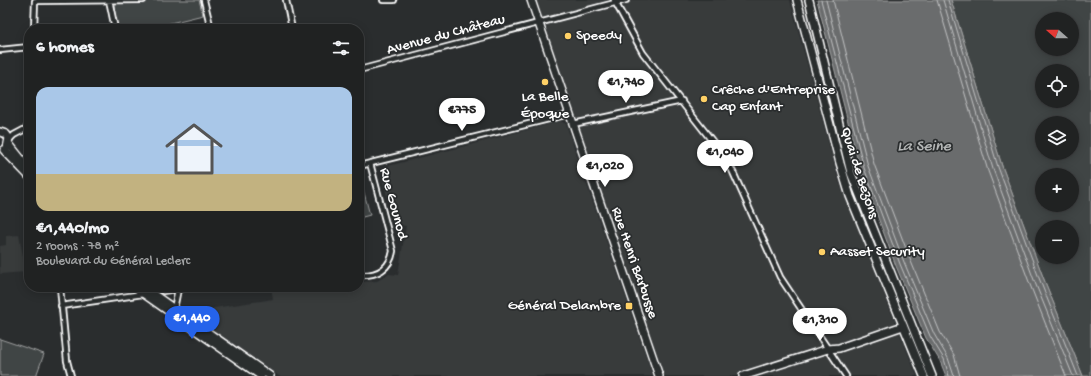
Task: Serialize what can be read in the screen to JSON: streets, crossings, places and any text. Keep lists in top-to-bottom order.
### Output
{
  "streets": {
    "street": [
      "Avenue du Château",
      "Quai de Bezons",
      "Rue Gounod",
      "Rue Henri Barbusse"
    ]
  },
  "crossings": [
    ["Avenue du Château", "Rue Henri Barbusse"]
  ],
  "water": ["La Seine"],
  "places": {
    "other": [
      "Speedy",
      "La Belle Époque",
      "Crêche d'Entreprise Cap Enfant",
      "Aasset Security"
    ],
    "transit": ["Général Delambre"]
  },
  "north": "left",
  "page": {
    "map_buttons": ["+", "−"],
    "heading": "6 homes",
    "price": [
      "€1,740",
      "€775",
      "€1,040",
      "€1,020",
      "€1,440",
      "€1,310"
    ],
    "list": [
      {
        "name": "€1,440/mo",
        "note": "2 rooms · 78 m² · Boulevard du Général Leclerc"
      }
    ]
  }
}
